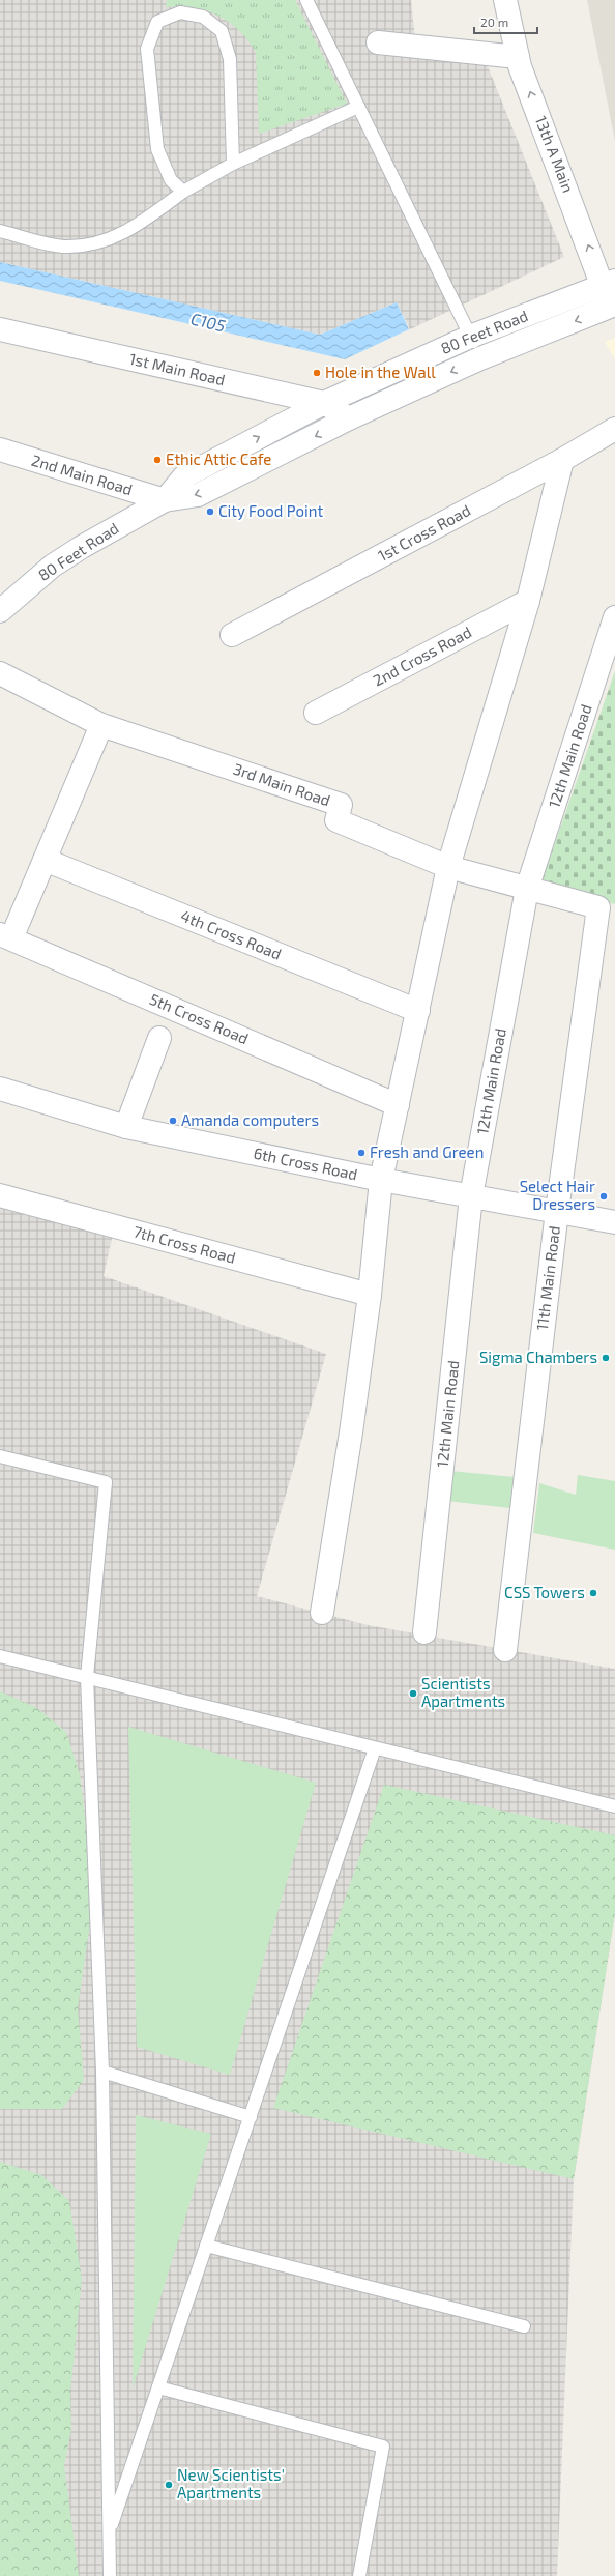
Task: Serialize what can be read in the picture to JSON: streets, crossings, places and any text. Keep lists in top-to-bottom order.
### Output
{
  "streets": {
    "street": [
      "13th A Main",
      "80 Feet Road",
      "1st Main Road",
      "2nd Main Road",
      "1st Cross Road",
      "2nd Cross Road",
      "12th Main Road",
      "3rd Main Road",
      "4th Cross Road",
      "5th Cross Road",
      "6th Cross Road",
      "7th Cross Road",
      "11th Main Road"
    ]
  },
  "crossings": [
    ["13th A Main", "80 Feet Road"],
    ["80 Feet Road", "1st Main Road"],
    ["80 Feet Road", "2nd Main Road"],
    ["12th Main Road", "3rd Main Road"],
    ["12th Main Road", "6th Cross Road"],
    ["3rd Main Road", "11th Main Road"],
    ["6th Cross Road", "11th Main Road"]
  ],
  "one_way": ["13th A Main"],
  "water": ["C105"],
  "places": [
    "Hole in the Wall",
    "Ethic Attic Cafe",
    "City Food Point",
    "Amanda computers",
    "Fresh and Green",
    "Select Hair Dressers",
    "Sigma Chambers",
    "CSS Towers",
    "Scientists Apartments",
    "New Scientists' Apartments"
  ],
  "scale_bar": "20 m"
}
